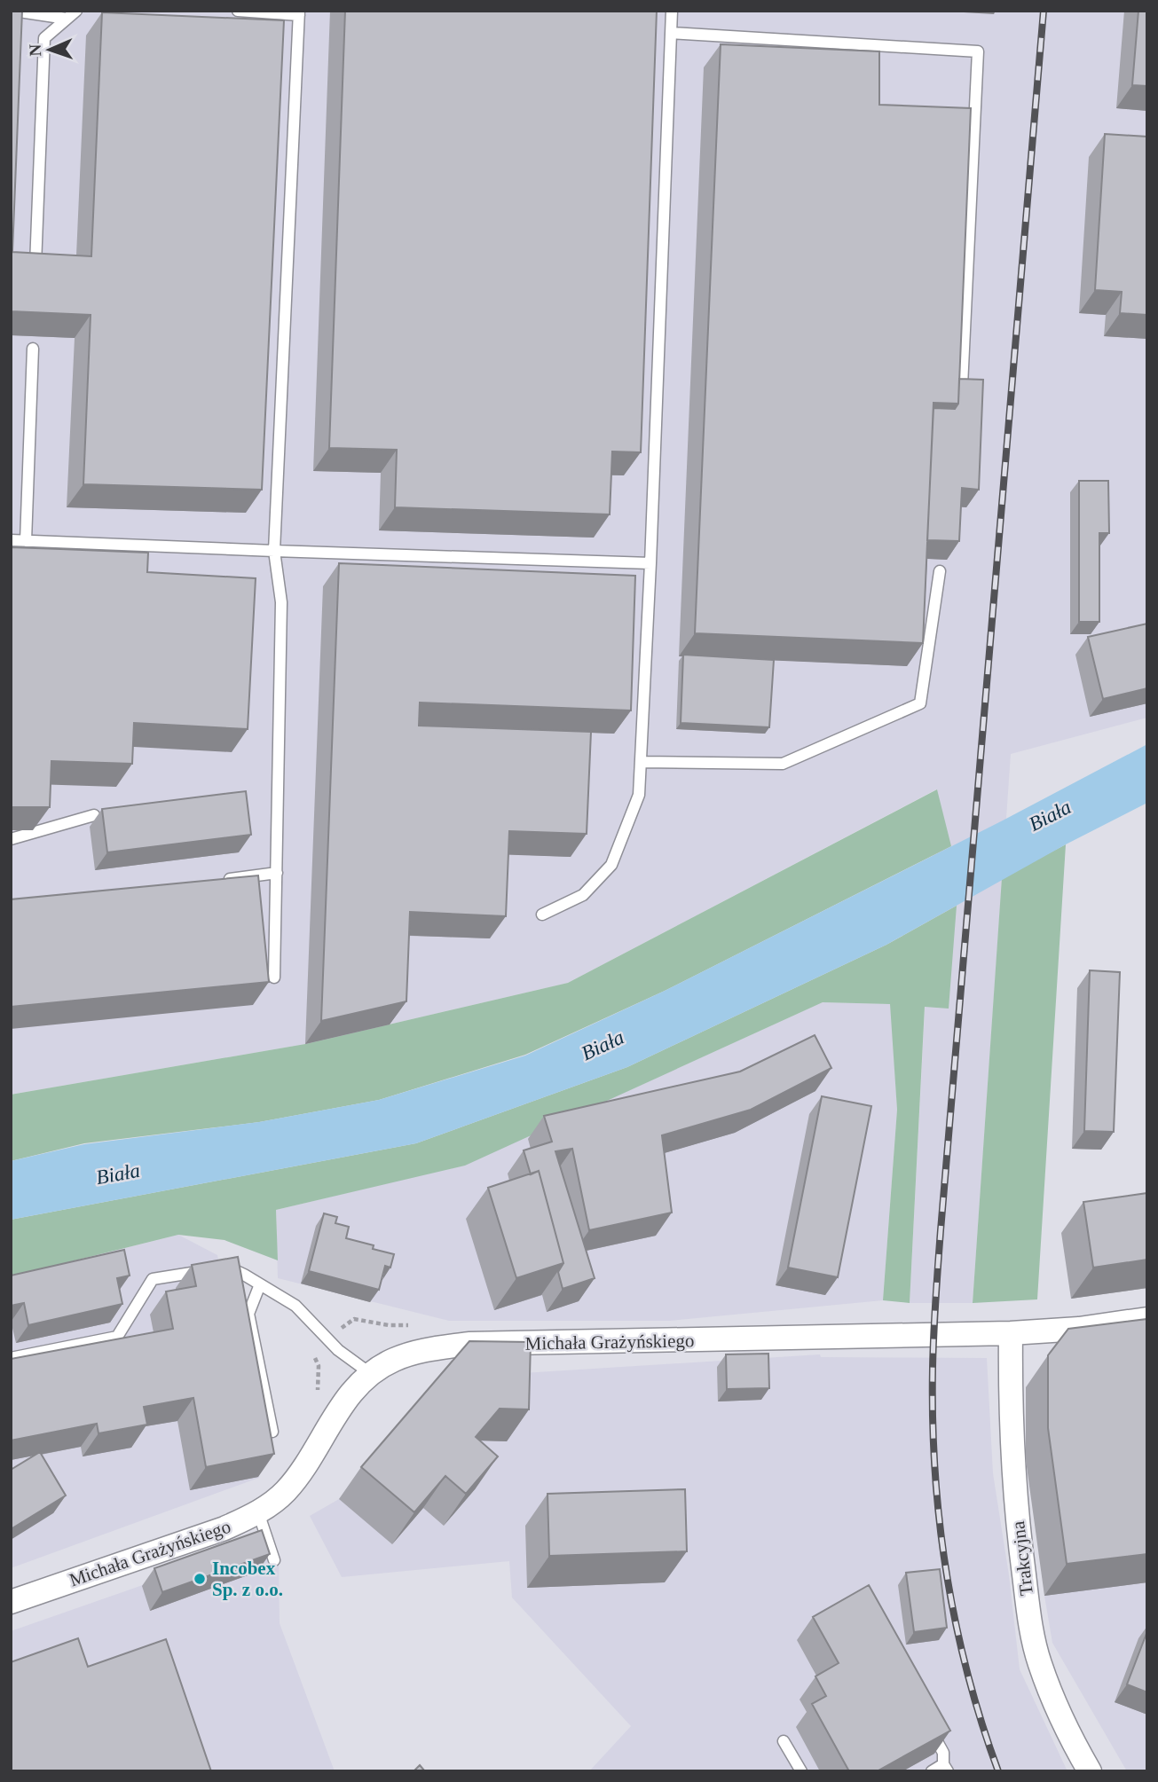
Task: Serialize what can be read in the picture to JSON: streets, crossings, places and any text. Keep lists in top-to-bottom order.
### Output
{
  "streets": {
    "street": ["Michała Grażyńskiego", "Trakcyjna"]
  },
  "crossings": [
    ["Michała Grażyńskiego", "Trakcyjna"]
  ],
  "water": ["Biała"],
  "places": ["Incobex Sp. z o.o."],
  "north": "left"
}
